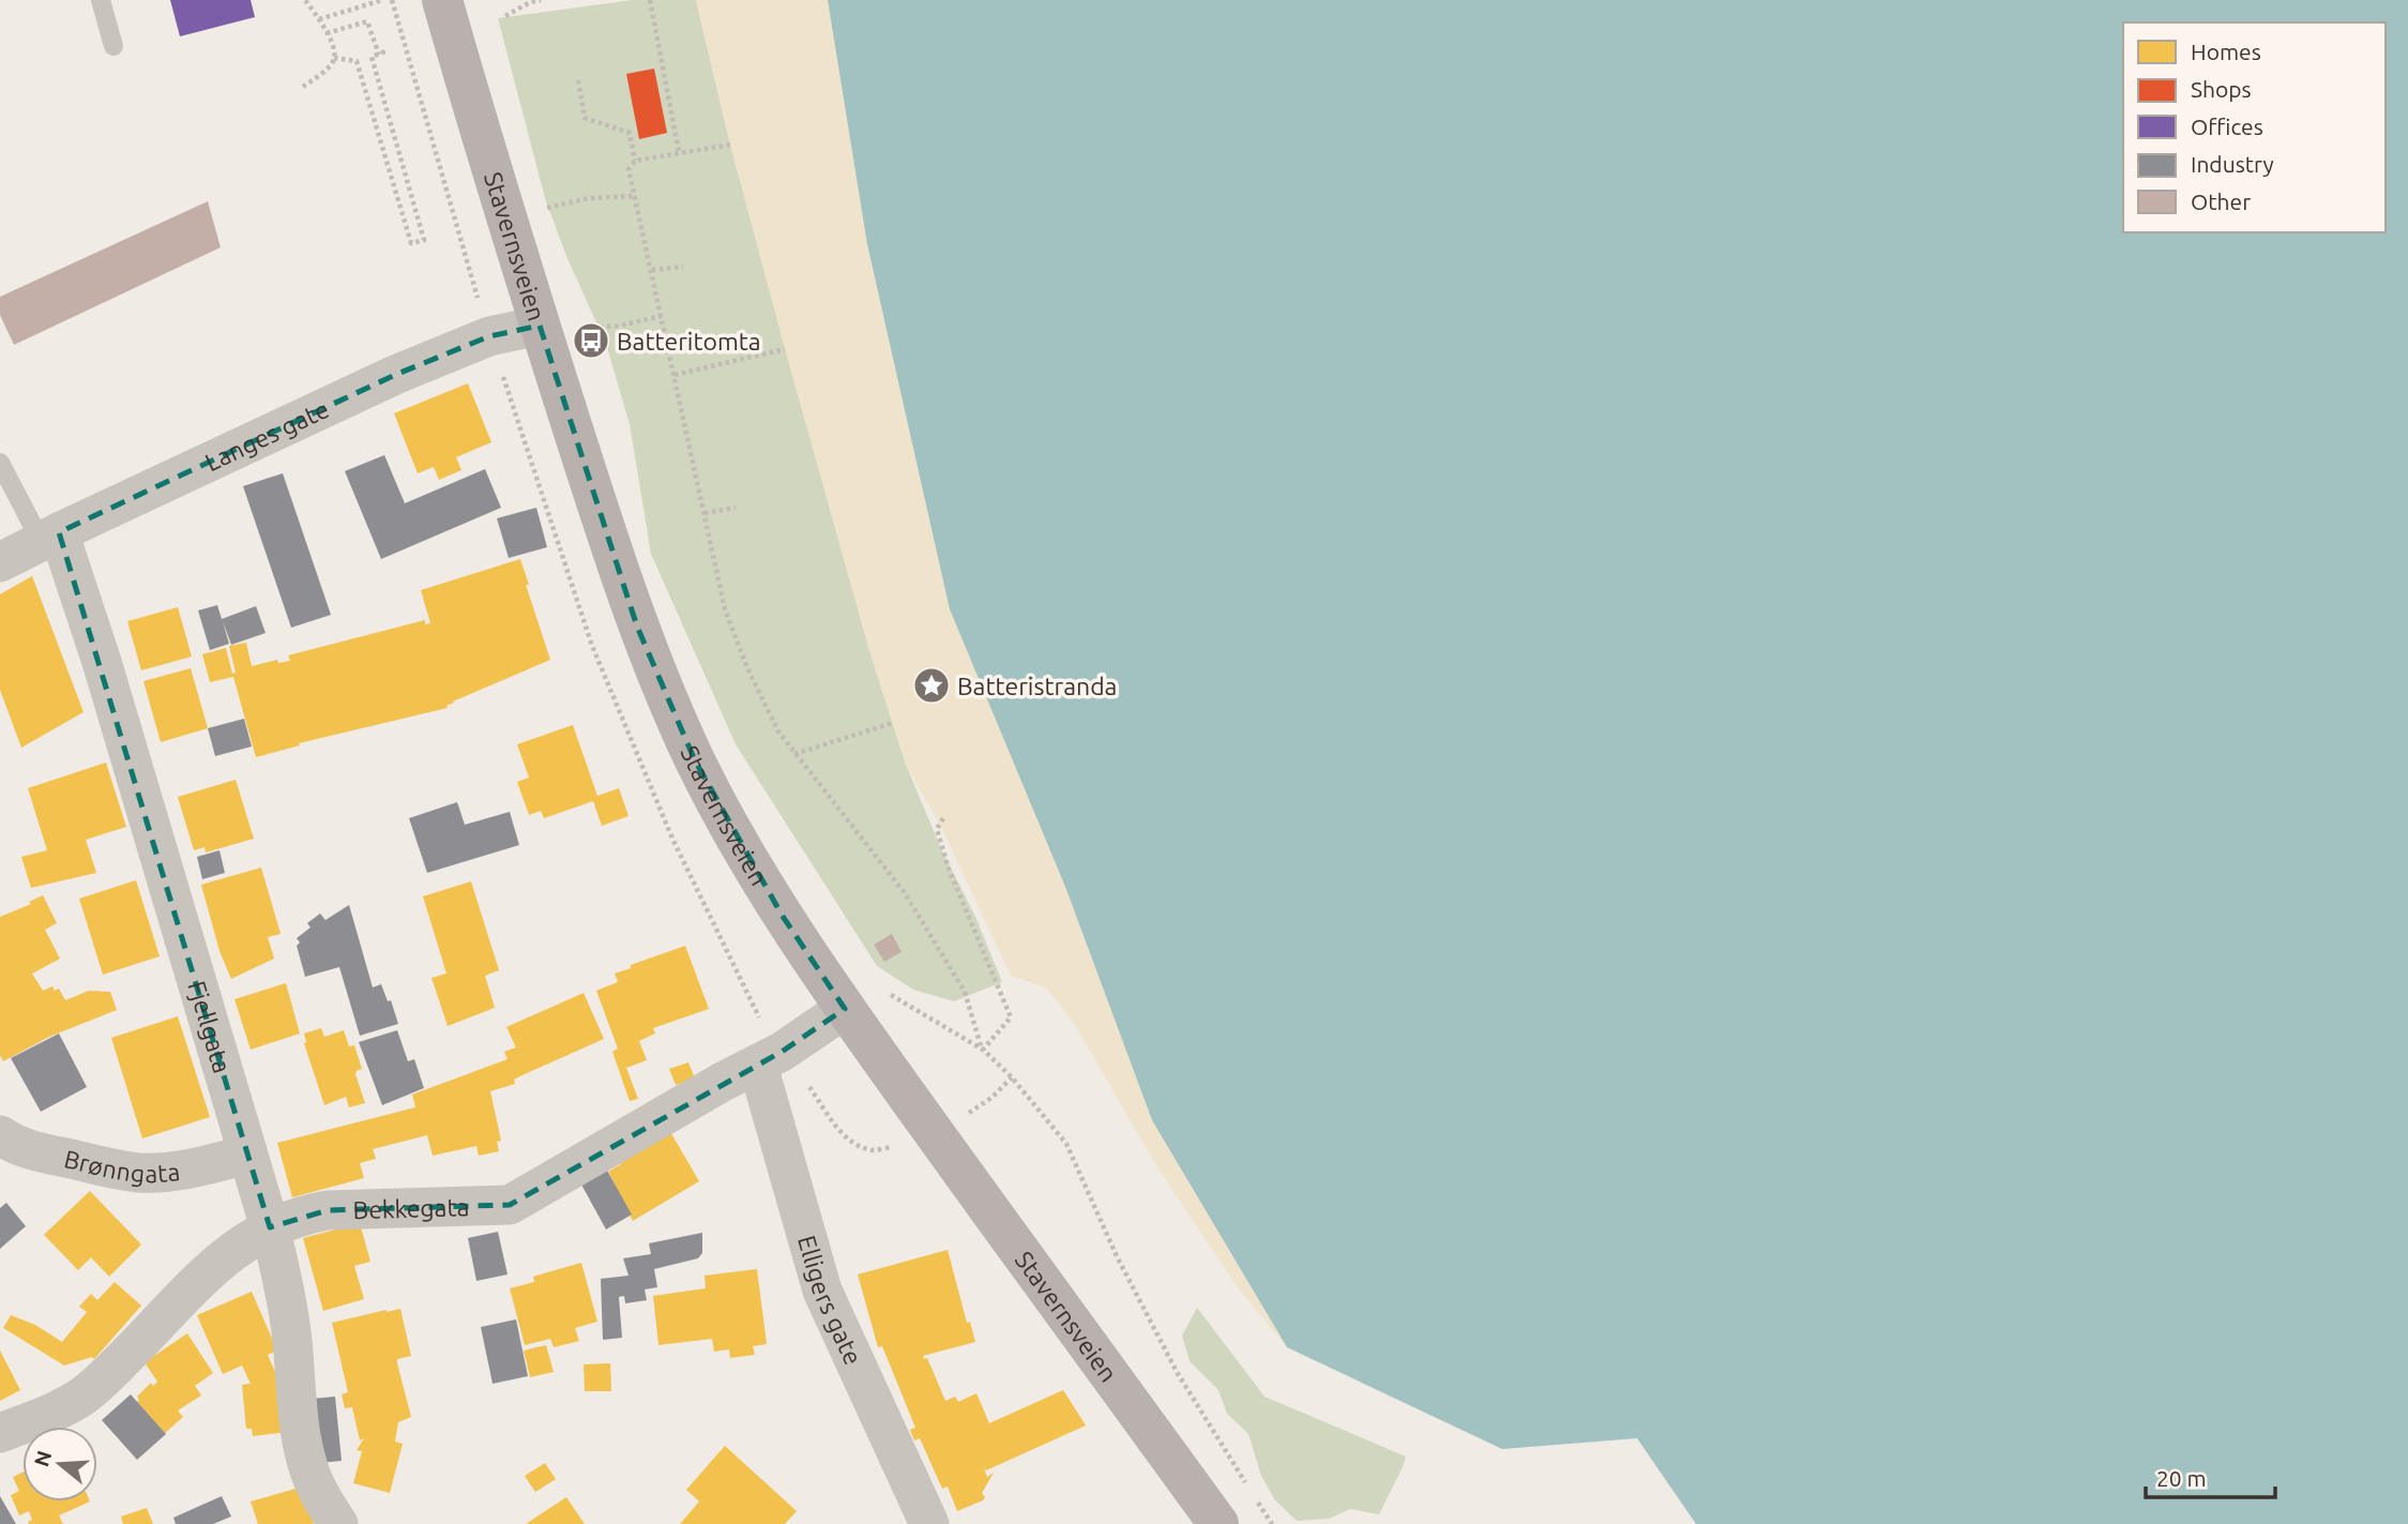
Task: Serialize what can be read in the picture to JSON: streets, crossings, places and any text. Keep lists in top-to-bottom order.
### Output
{
  "streets": {
    "main road": ["Stavernsveien"],
    "street": [
      "Langes gate",
      "Fjellgata",
      "Brønngata",
      "Bekkegata",
      "Elligers gate"
    ]
  },
  "crossings": [
    ["Stavernsveien", "Langes gate"],
    ["Stavernsveien", "Bekkegata"],
    ["Langes gate", "Fjellgata"],
    ["Fjellgata", "Brønngata"],
    ["Fjellgata", "Bekkegata"],
    ["Bekkegata", "Elligers gate"]
  ],
  "places": {
    "bus stop": ["Batteritomta"],
    "place": ["Batteristranda"]
  },
  "legend": [
    "Homes",
    "Shops",
    "Offices",
    "Industry",
    "Other"
  ],
  "scale_bar": "20 m",
  "north": "left"
}
